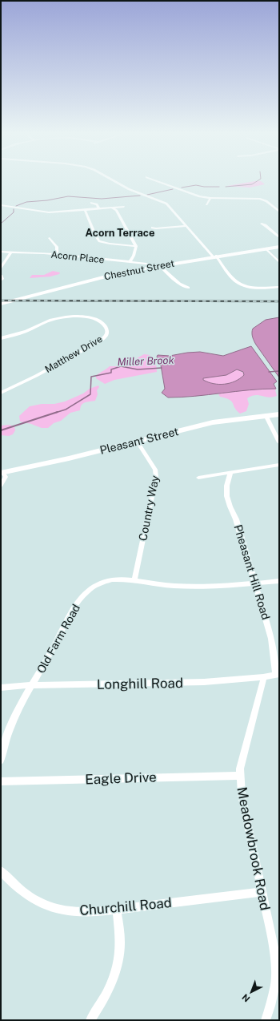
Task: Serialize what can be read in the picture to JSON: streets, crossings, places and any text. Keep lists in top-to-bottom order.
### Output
{
  "streets": {
    "main road": ["Chestnut Street", "Pleasant Street"],
    "street": [
      "Acorn Place",
      "Matthew Drive",
      "Country Way",
      "Pheasant Hill Road",
      "Old Farm Road",
      "Longhill Road",
      "Eagle Drive",
      "Meadowbrook Road",
      "Churchill Road"
    ]
  },
  "crossings": [
    ["Acorn Place", "Chestnut Street"],
    ["Pleasant Street", "Country Way"],
    ["Country Way", "Old Farm Road"],
    ["Pheasant Hill Road", "Old Farm Road"],
    ["Pheasant Hill Road", "Longhill Road"],
    ["Old Farm Road", "Longhill Road"],
    ["Longhill Road", "Meadowbrook Road"],
    ["Eagle Drive", "Meadowbrook Road"],
    ["Meadowbrook Road", "Churchill Road"]
  ],
  "districts": ["Acorn Terrace"],
  "water": ["Miller Brook"],
  "north": "bottom left"
}
